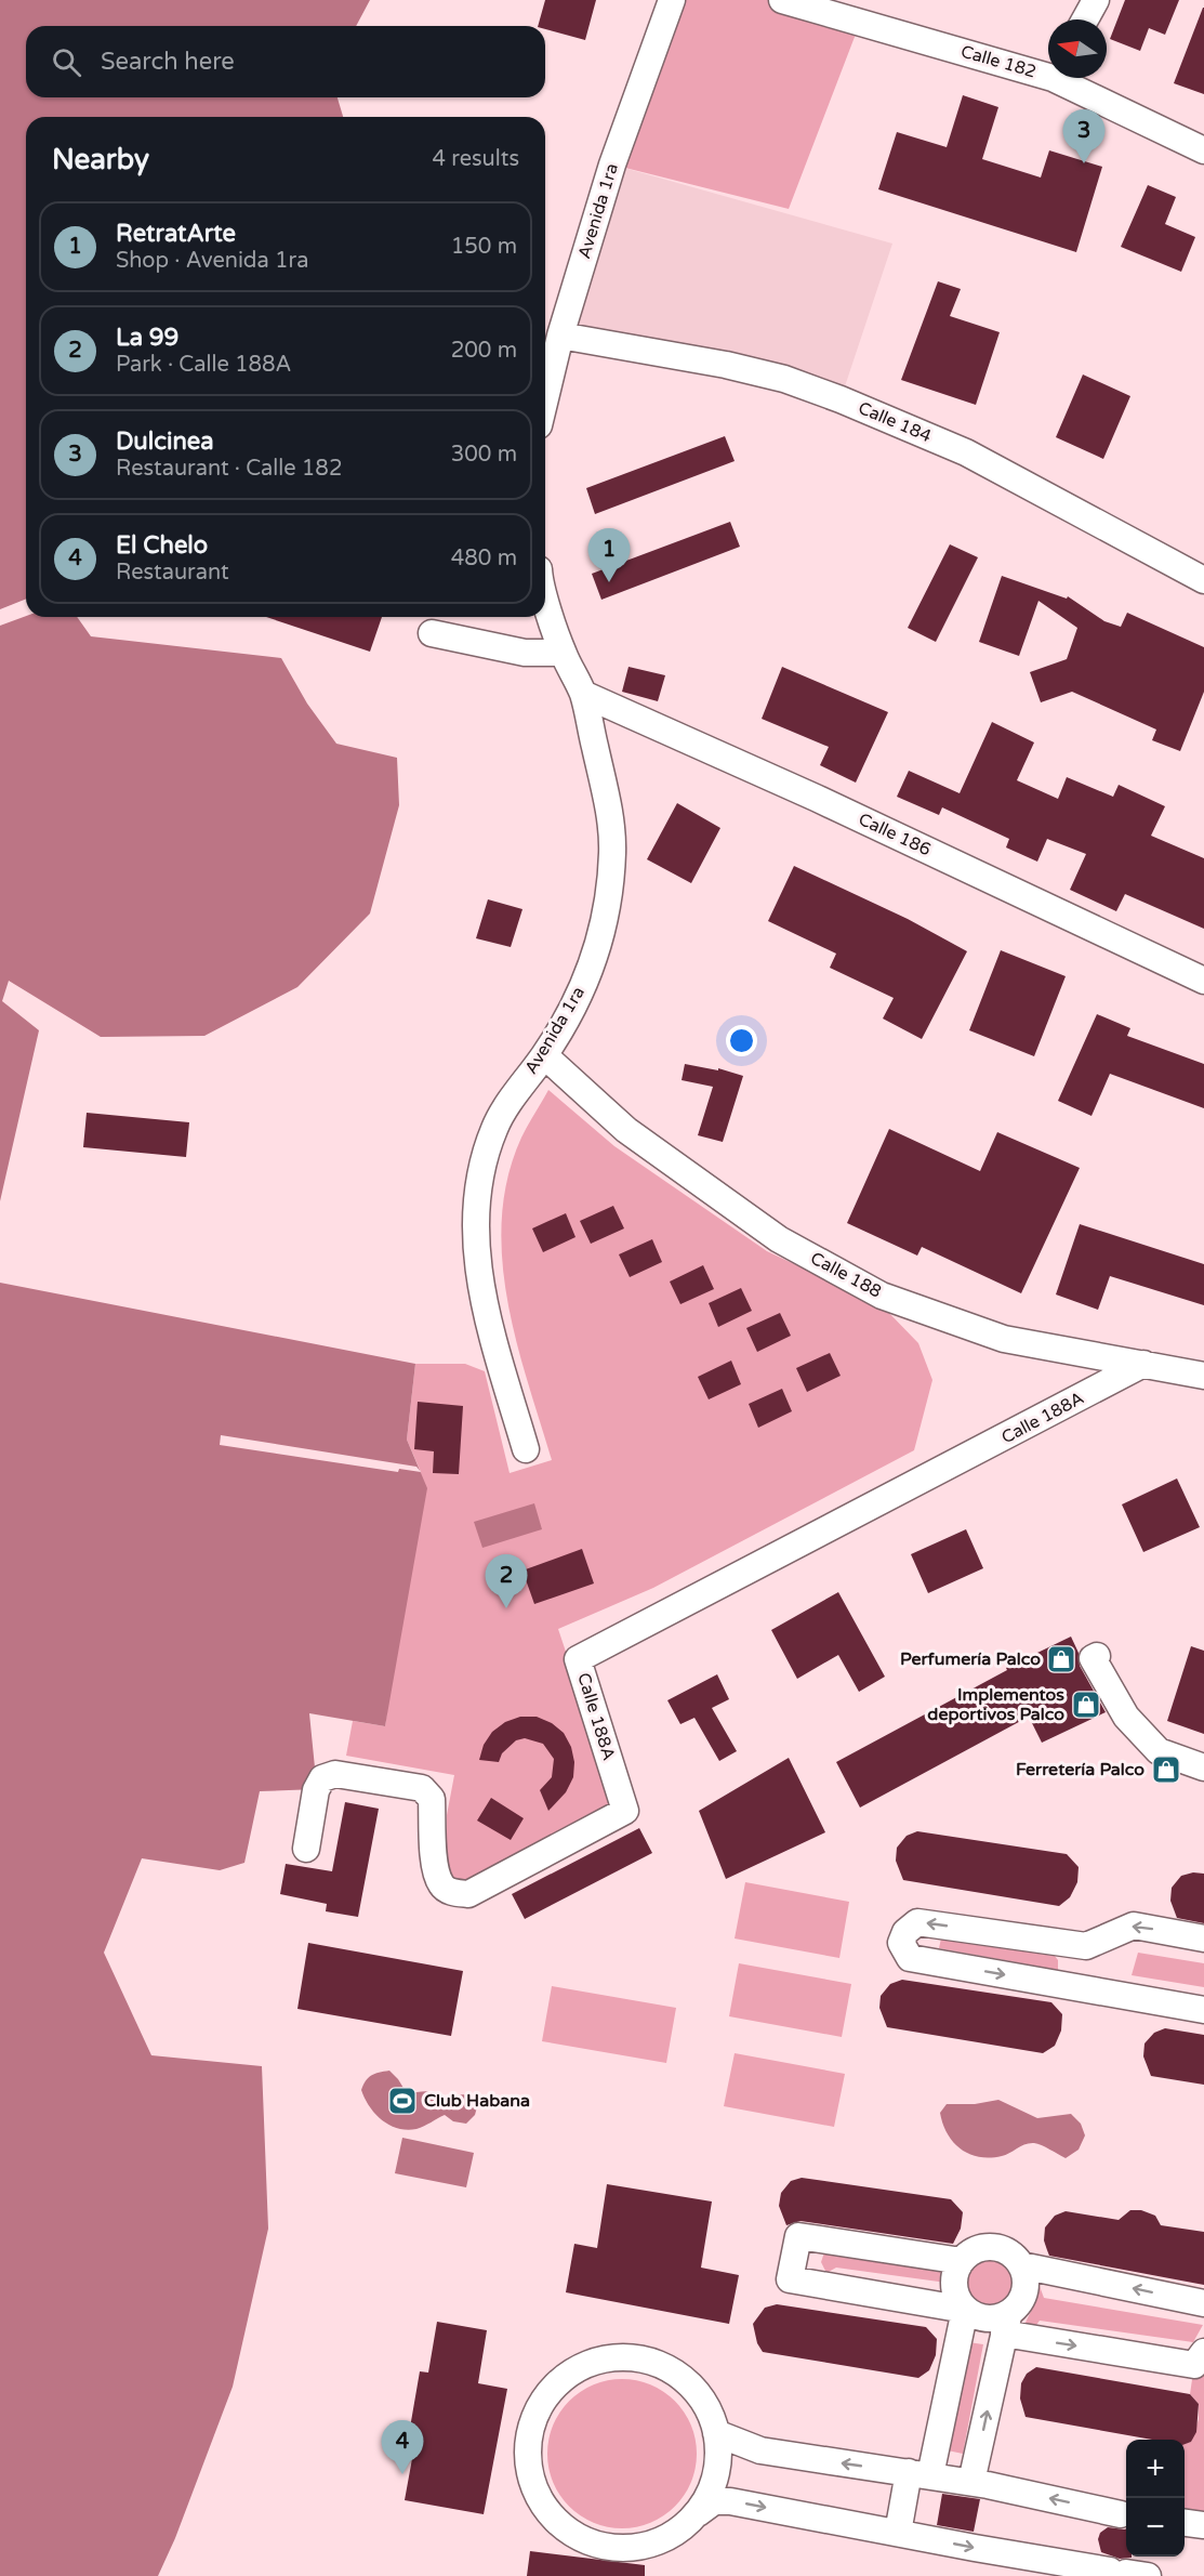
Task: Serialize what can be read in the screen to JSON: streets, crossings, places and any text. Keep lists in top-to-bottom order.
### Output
{
  "streets": {
    "street": [
      "Calle 182",
      "Avenida 1ra",
      "Calle 184",
      "Calle 186",
      "Calle 188",
      "Calle 188A"
    ]
  },
  "crossings": [
    ["Avenida 1ra", "Calle 184"],
    ["Avenida 1ra", "Calle 186"],
    ["Avenida 1ra", "Calle 188"],
    ["Calle 188", "Calle 188A"]
  ],
  "places": {
    "shop": ["Perfumería Palco", "Implementos deportivos Palco", "Ferretería Palco"],
    "sports": ["Club Habana"]
  },
  "north": "left",
  "page": {
    "search": "Search here",
    "pins": [
      "3",
      "1",
      "2",
      "4"
    ],
    "heading": ["Nearby", "4 results"],
    "list": [
      {
        "mark": "1",
        "name": "RetratArte",
        "note": "Shop · Avenida 1ra",
        "value": "150 m"
      },
      {
        "mark": "2",
        "name": "La 99",
        "note": "Park · Calle 188A",
        "value": "200 m"
      },
      {
        "mark": "3",
        "name": "Dulcinea",
        "note": "Restaurant · Calle 182",
        "value": "300 m"
      },
      {
        "mark": "4",
        "name": "El Chelo",
        "note": "Restaurant",
        "value": "480 m"
      }
    ],
    "map_buttons": ["+", "−"]
  }
}
